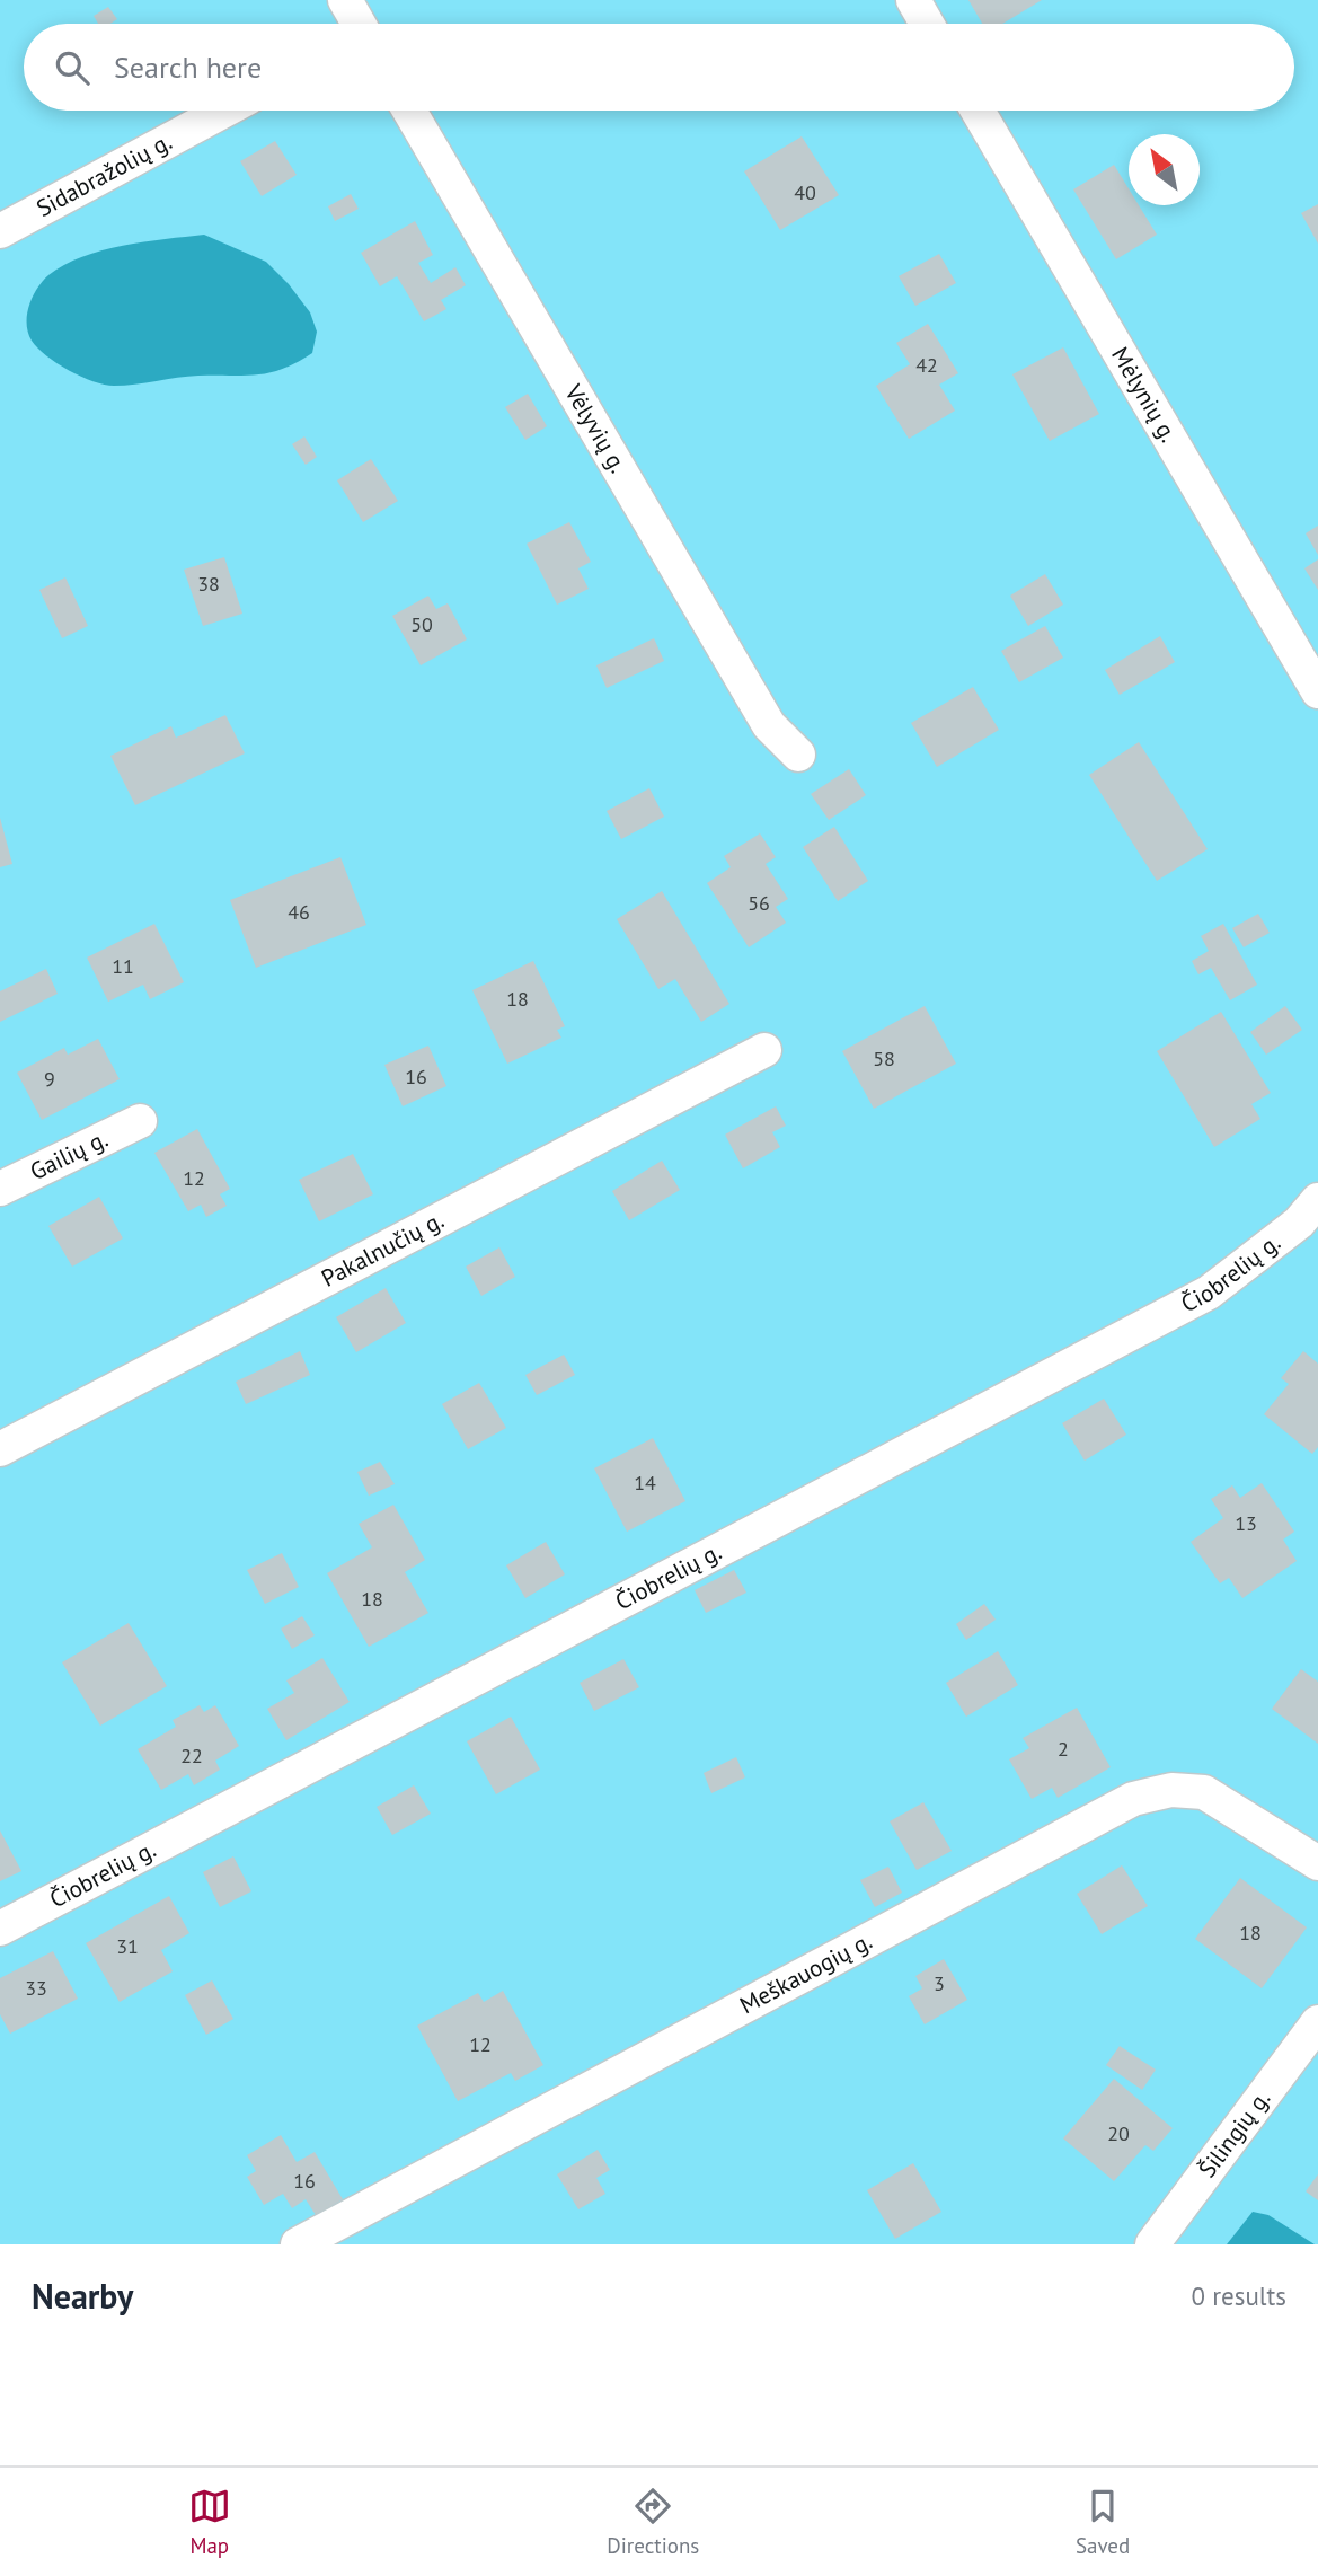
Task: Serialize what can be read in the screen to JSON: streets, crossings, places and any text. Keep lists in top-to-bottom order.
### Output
{
  "streets": {
    "street": [
      "Sidabražolių g.",
      "Mėlynių g.",
      "Vėlyvių g.",
      "Gailių g.",
      "Pakalnučių g.",
      "Čiobrelių g.",
      "Meškauogių g.",
      "Šilingių g."
    ]
  },
  "house_numbers": [
    "40",
    "42",
    "38",
    "50",
    "56",
    "46",
    "11",
    "18",
    "58",
    "16",
    "9",
    "12",
    "14",
    "13",
    "18",
    "2",
    "22",
    "18",
    "31",
    "3",
    "33",
    "12",
    "20",
    "16"
  ],
  "north": "top left",
  "page": {
    "search": "Search here",
    "heading": ["Nearby", "0 results"],
    "nav": ["Map", "Directions", "Saved"]
  }
}
